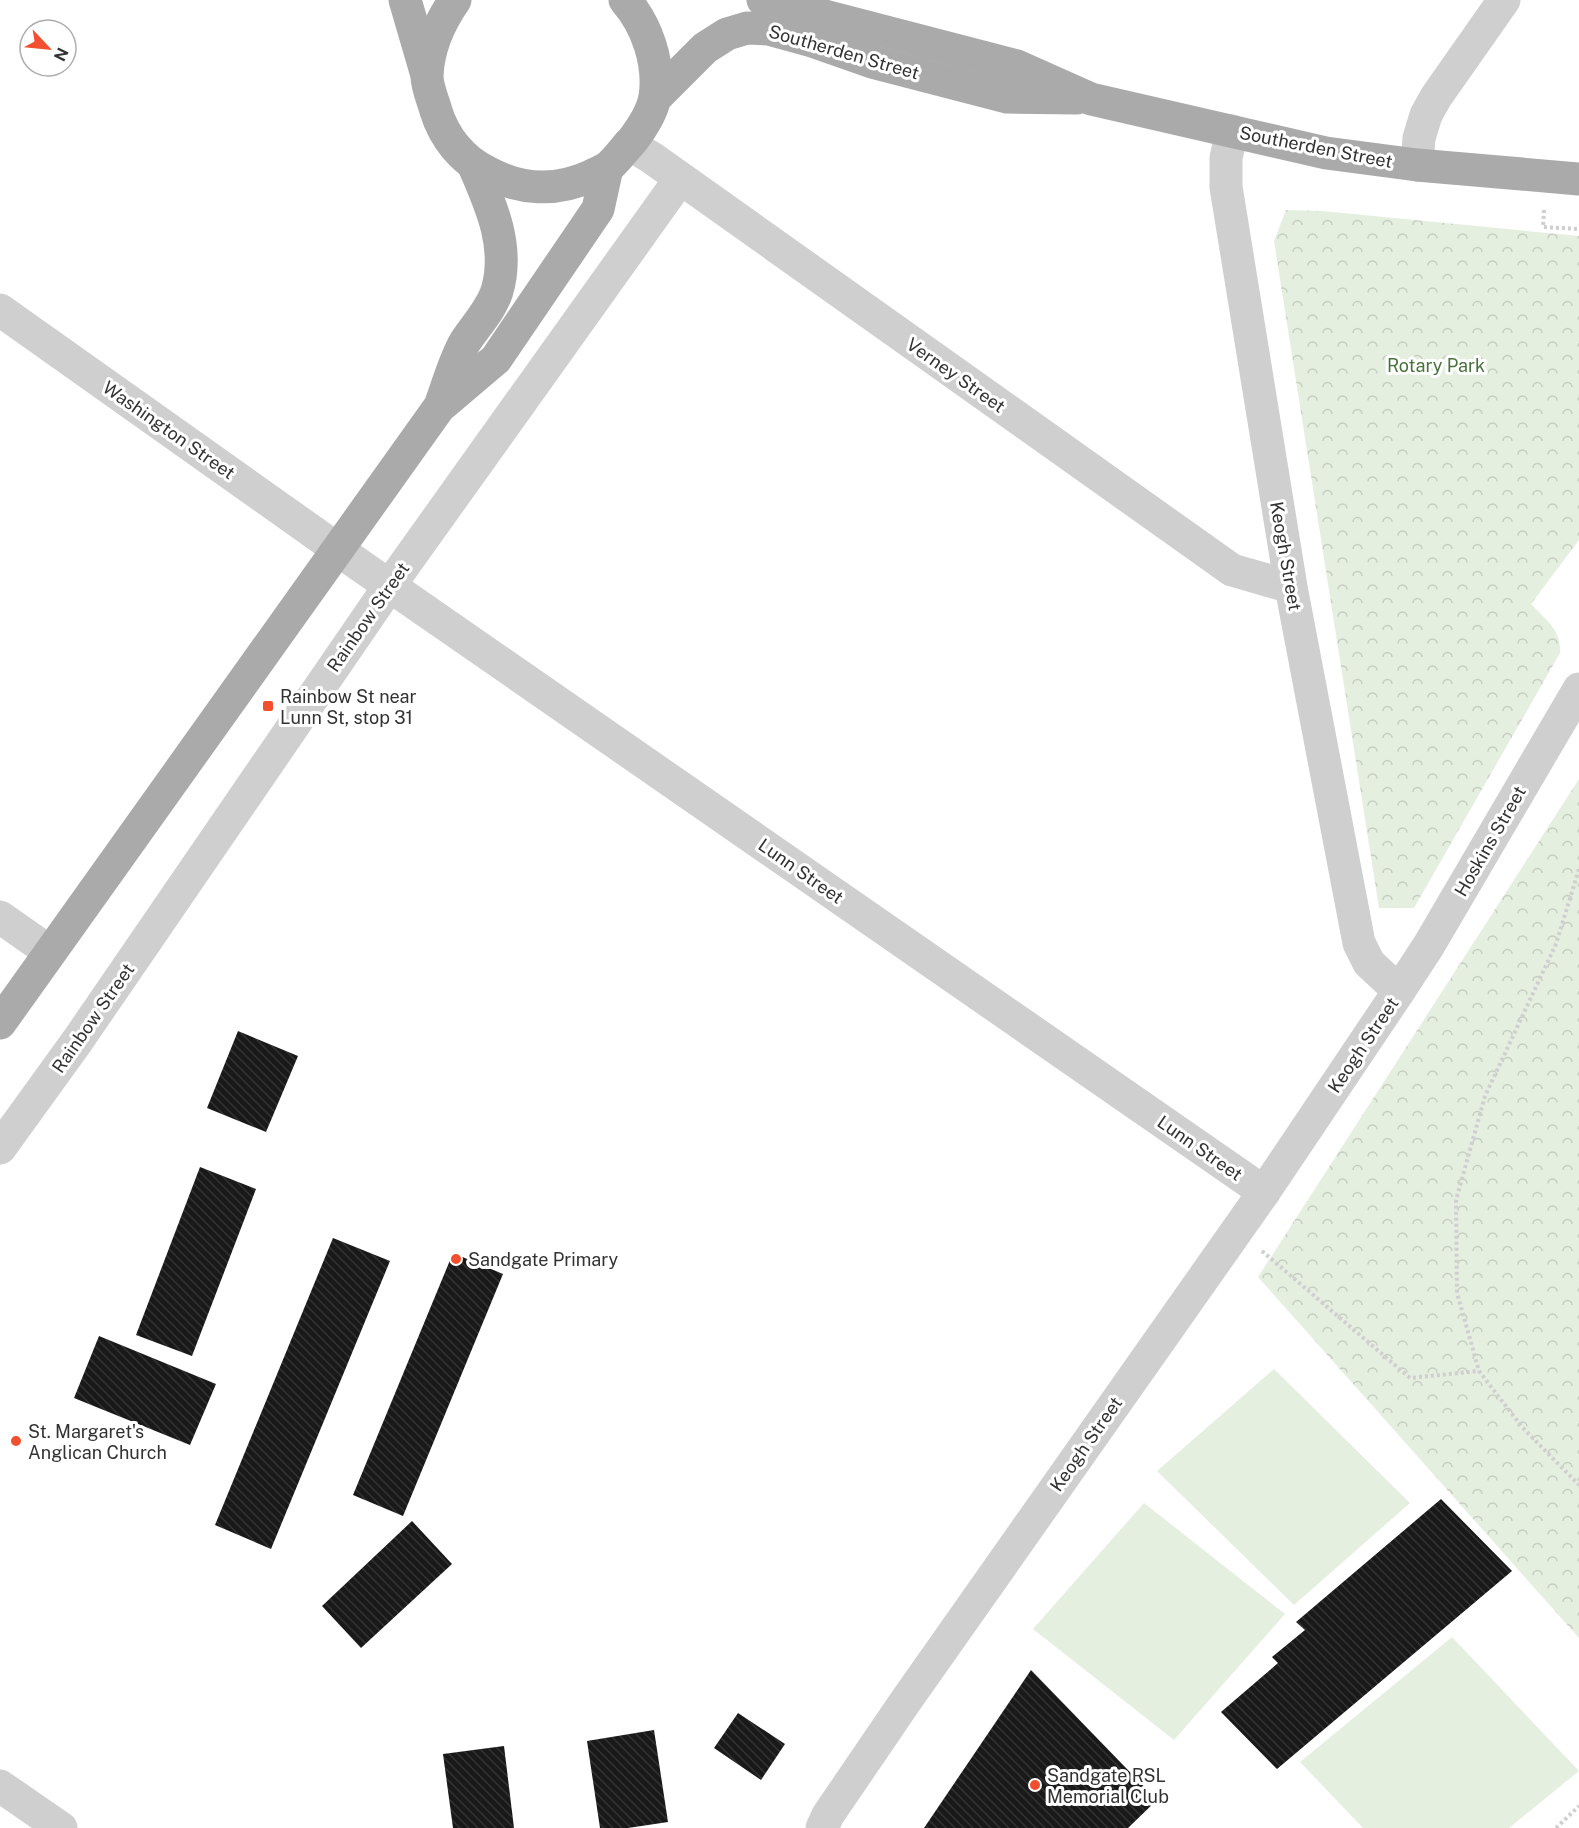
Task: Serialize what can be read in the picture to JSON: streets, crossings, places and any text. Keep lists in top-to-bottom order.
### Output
{
  "streets": {
    "main road": ["Southerden Street"],
    "street": [
      "Verney Street",
      "Washington Street",
      "Keogh Street",
      "Rainbow Street",
      "Hoskins Street",
      "Lunn Street"
    ]
  },
  "crossings": [
    ["Southerden Street", "Keogh Street"],
    ["Verney Street", "Keogh Street"],
    ["Verney Street", "Rainbow Street"],
    ["Washington Street", "Lunn Street"],
    ["Keogh Street", "Hoskins Street"],
    ["Keogh Street", "Lunn Street"],
    ["Rainbow Street", "Lunn Street"]
  ],
  "parks": ["Rotary Park"],
  "places": {
    "transit": ["Rainbow St near Lunn St, stop 31"],
    "other": ["Sandgate Primary", "St. Margaret's Anglican Church", "Sandgate RSL Memorial Club"]
  },
  "north": "bottom right"
}
